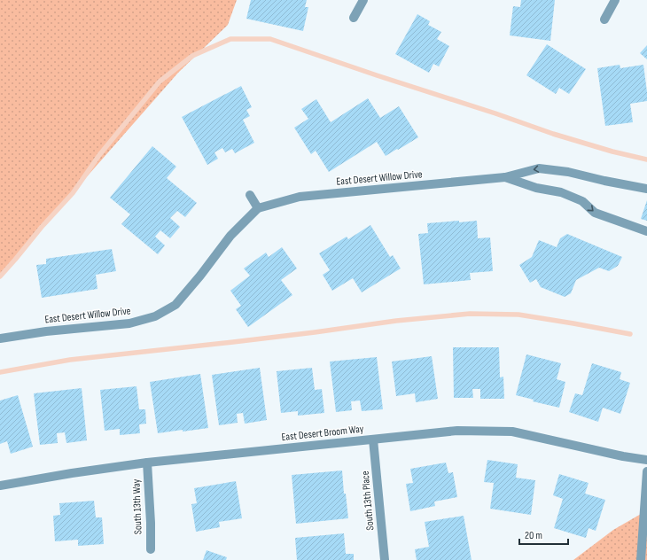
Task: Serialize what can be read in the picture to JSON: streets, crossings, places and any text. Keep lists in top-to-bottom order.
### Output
{
  "streets": {
    "street": [
      "East Desert Willow Drive",
      "East Desert Broom Way",
      "South 13th Place",
      "South 13th Way"
    ]
  },
  "crossings": [
    ["East Desert Broom Way", "South 13th Place"],
    ["East Desert Broom Way", "South 13th Way"]
  ],
  "scale_bar": "20 m"
}
